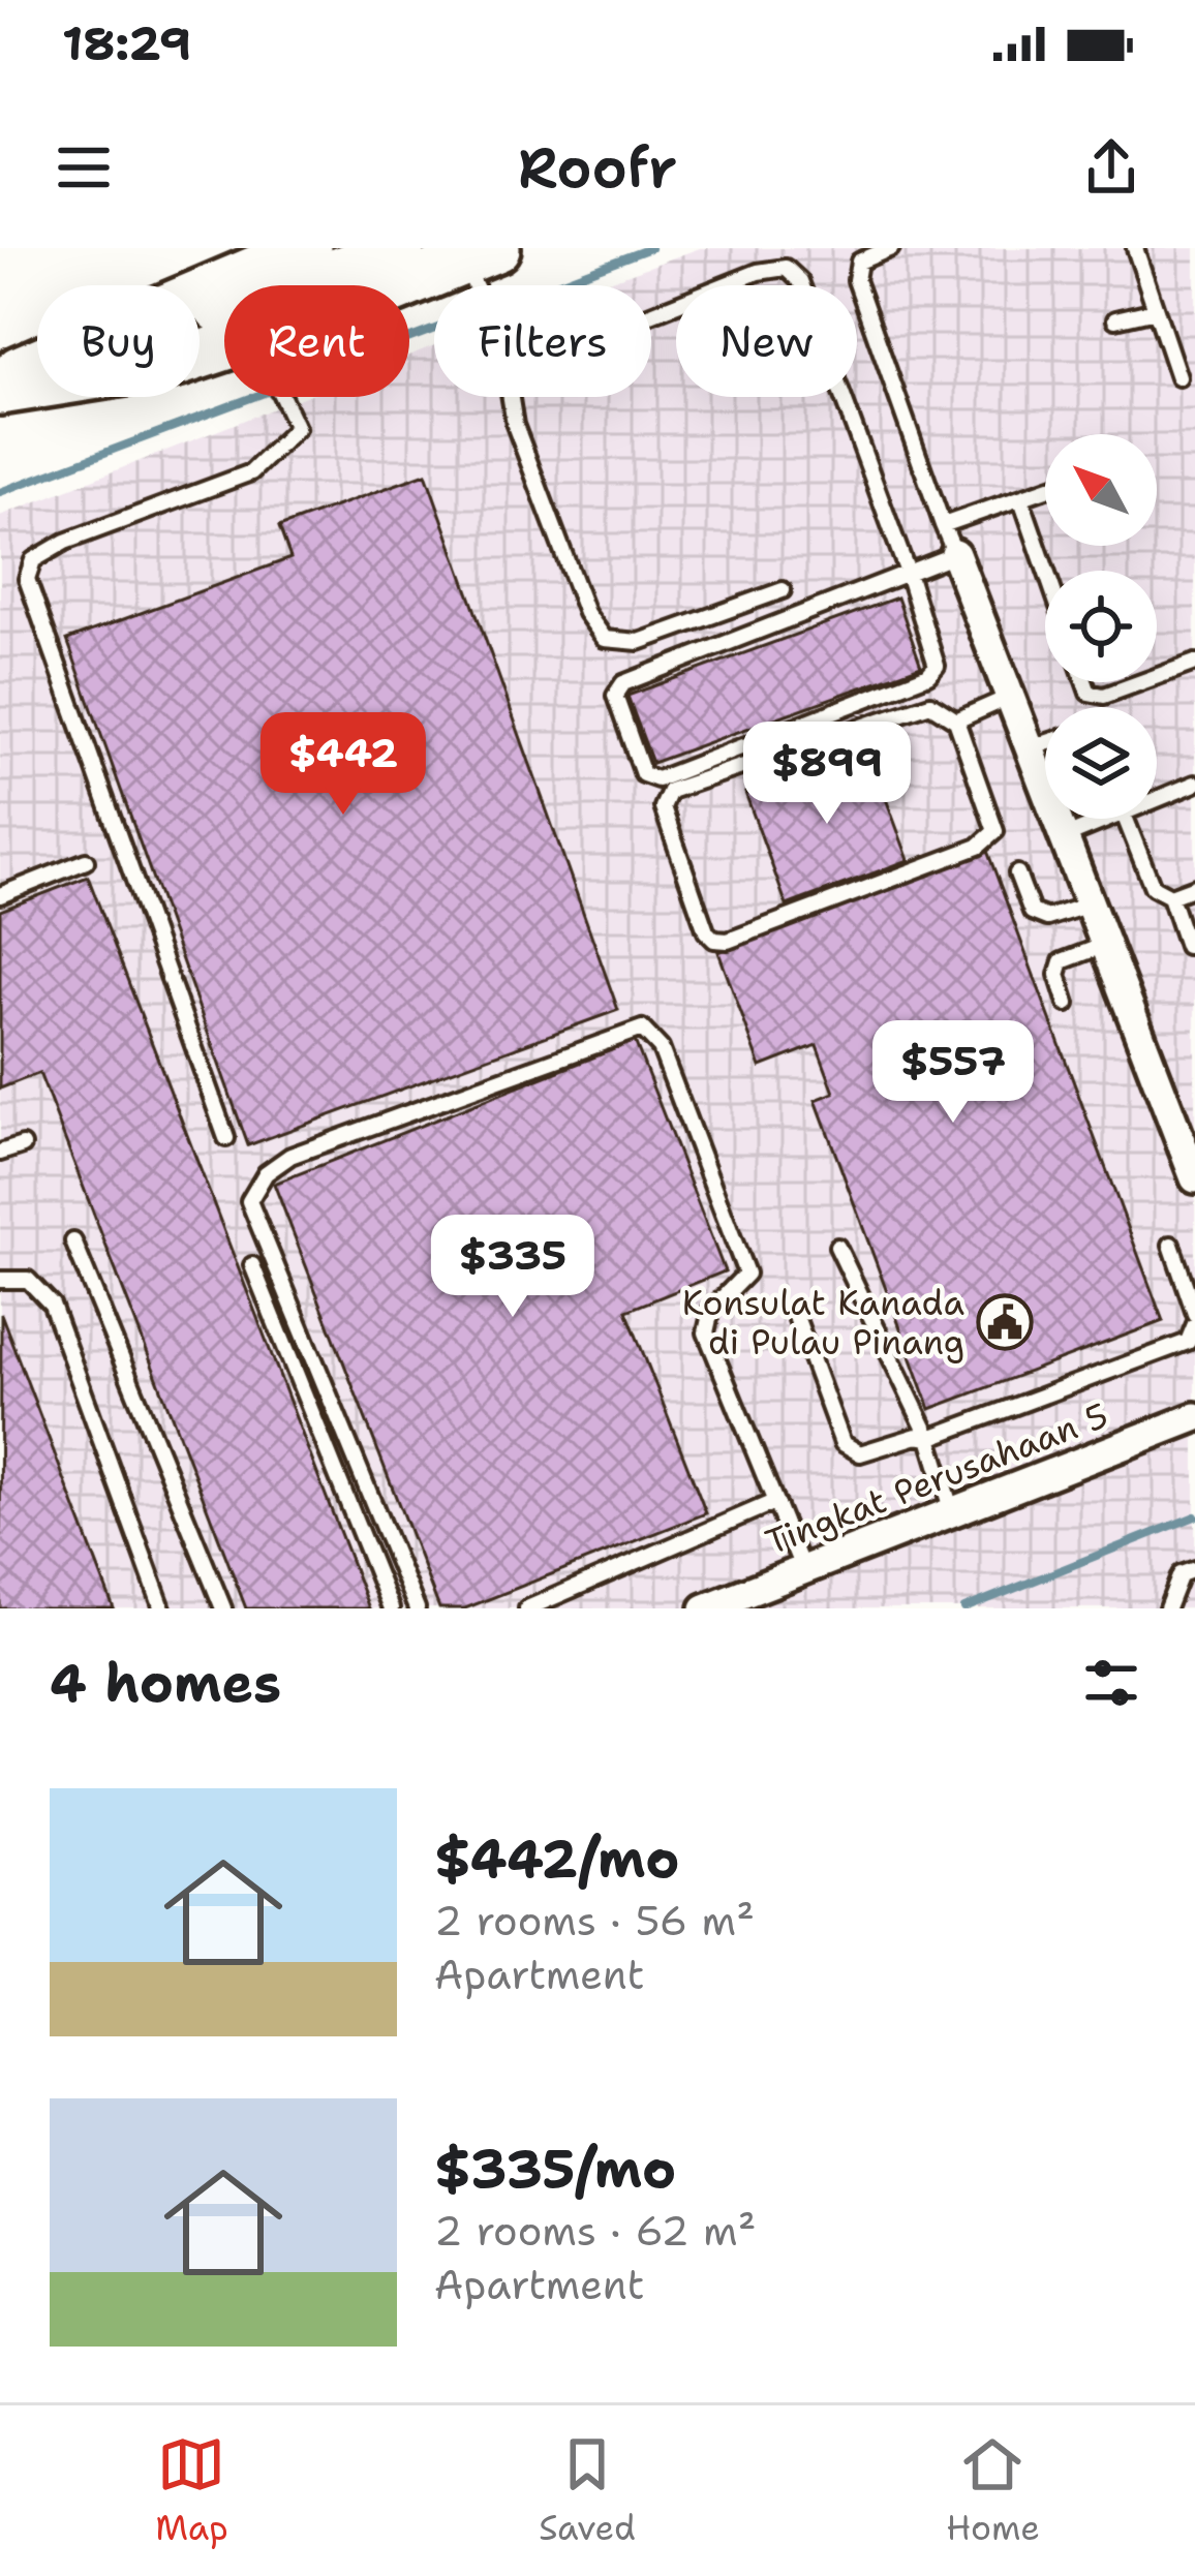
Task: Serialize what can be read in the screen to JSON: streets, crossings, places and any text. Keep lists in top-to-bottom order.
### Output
{
  "streets": {
    "street": ["Tingkat Perusahaan 5"]
  },
  "places": {
    "public building": ["Konsulat Kanada di Pulau Pinang"]
  },
  "north": "top left",
  "page": {
    "status": "18:29",
    "header": "Roofr",
    "chip": [
      "Buy",
      "Rent",
      "Filters",
      "New"
    ],
    "price": [
      "$442",
      "$899",
      "$557",
      "$335"
    ],
    "heading": "4 homes",
    "list": [
      {
        "name": "$442/mo",
        "note": "2 rooms · 56 m² · Apartment"
      },
      {
        "name": "$335/mo",
        "note": "2 rooms · 62 m² · Apartment"
      }
    ],
    "tabs": ["Map", "Saved", "Home"]
  }
}
